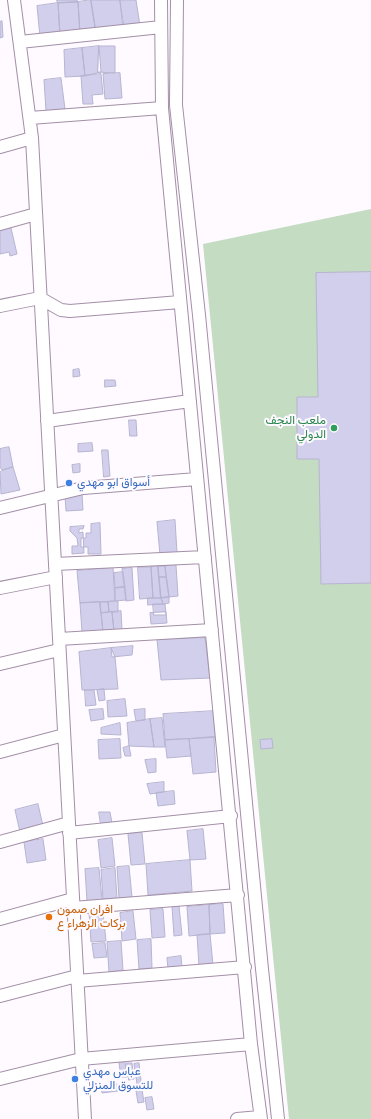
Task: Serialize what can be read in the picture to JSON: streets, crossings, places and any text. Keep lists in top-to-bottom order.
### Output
{
  "places": [
    "ملعب النجف الدولي",
    "أسواق ابو مهدي",
    "افران صمون بركات الزهراء ع",
    "عباس مهدي للتسوق المنزلي"
  ]
}
